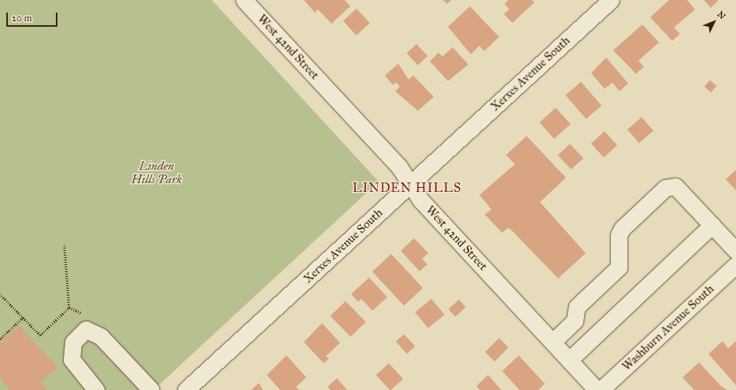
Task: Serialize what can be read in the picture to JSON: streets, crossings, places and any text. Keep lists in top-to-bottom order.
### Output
{
  "streets": {
    "street": ["West 42nd Street", "Xerxes Avenue South", "Washburn Avenue South"]
  },
  "crossings": [
    ["West 42nd Street", "Xerxes Avenue South"]
  ],
  "districts": ["LINDEN HILLS"],
  "parks": ["Linden Hills Park"],
  "scale_bar": "20 m",
  "north": "top right"
}
